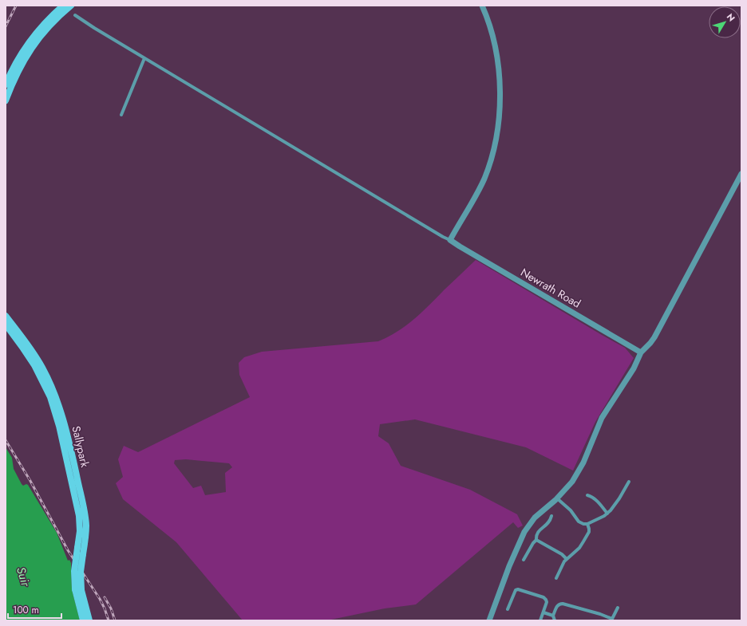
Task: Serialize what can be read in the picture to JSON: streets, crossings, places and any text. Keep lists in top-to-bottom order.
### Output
{
  "streets": {
    "main road": ["Sallypark"],
    "street": ["Newrath Road"]
  },
  "water": ["Suir"],
  "scale_bar": "100 m",
  "north": "top right"
}
